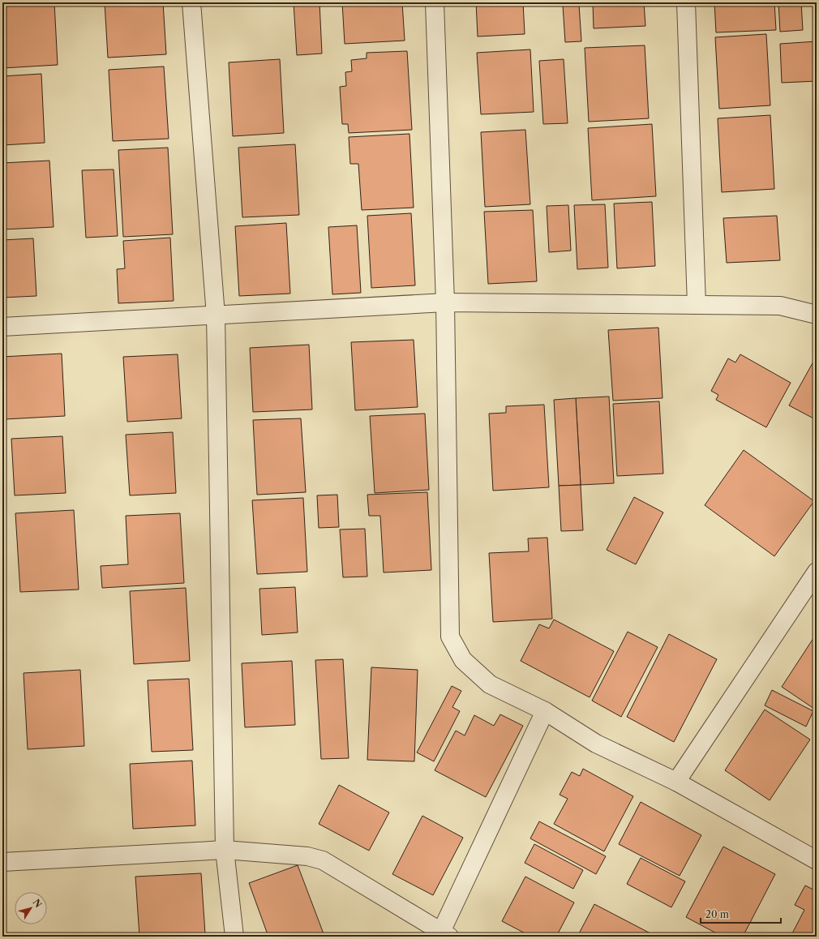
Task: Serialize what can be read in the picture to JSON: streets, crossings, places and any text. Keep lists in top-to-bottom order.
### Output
{
  "scale_bar": "20 m",
  "north": "top right"
}
